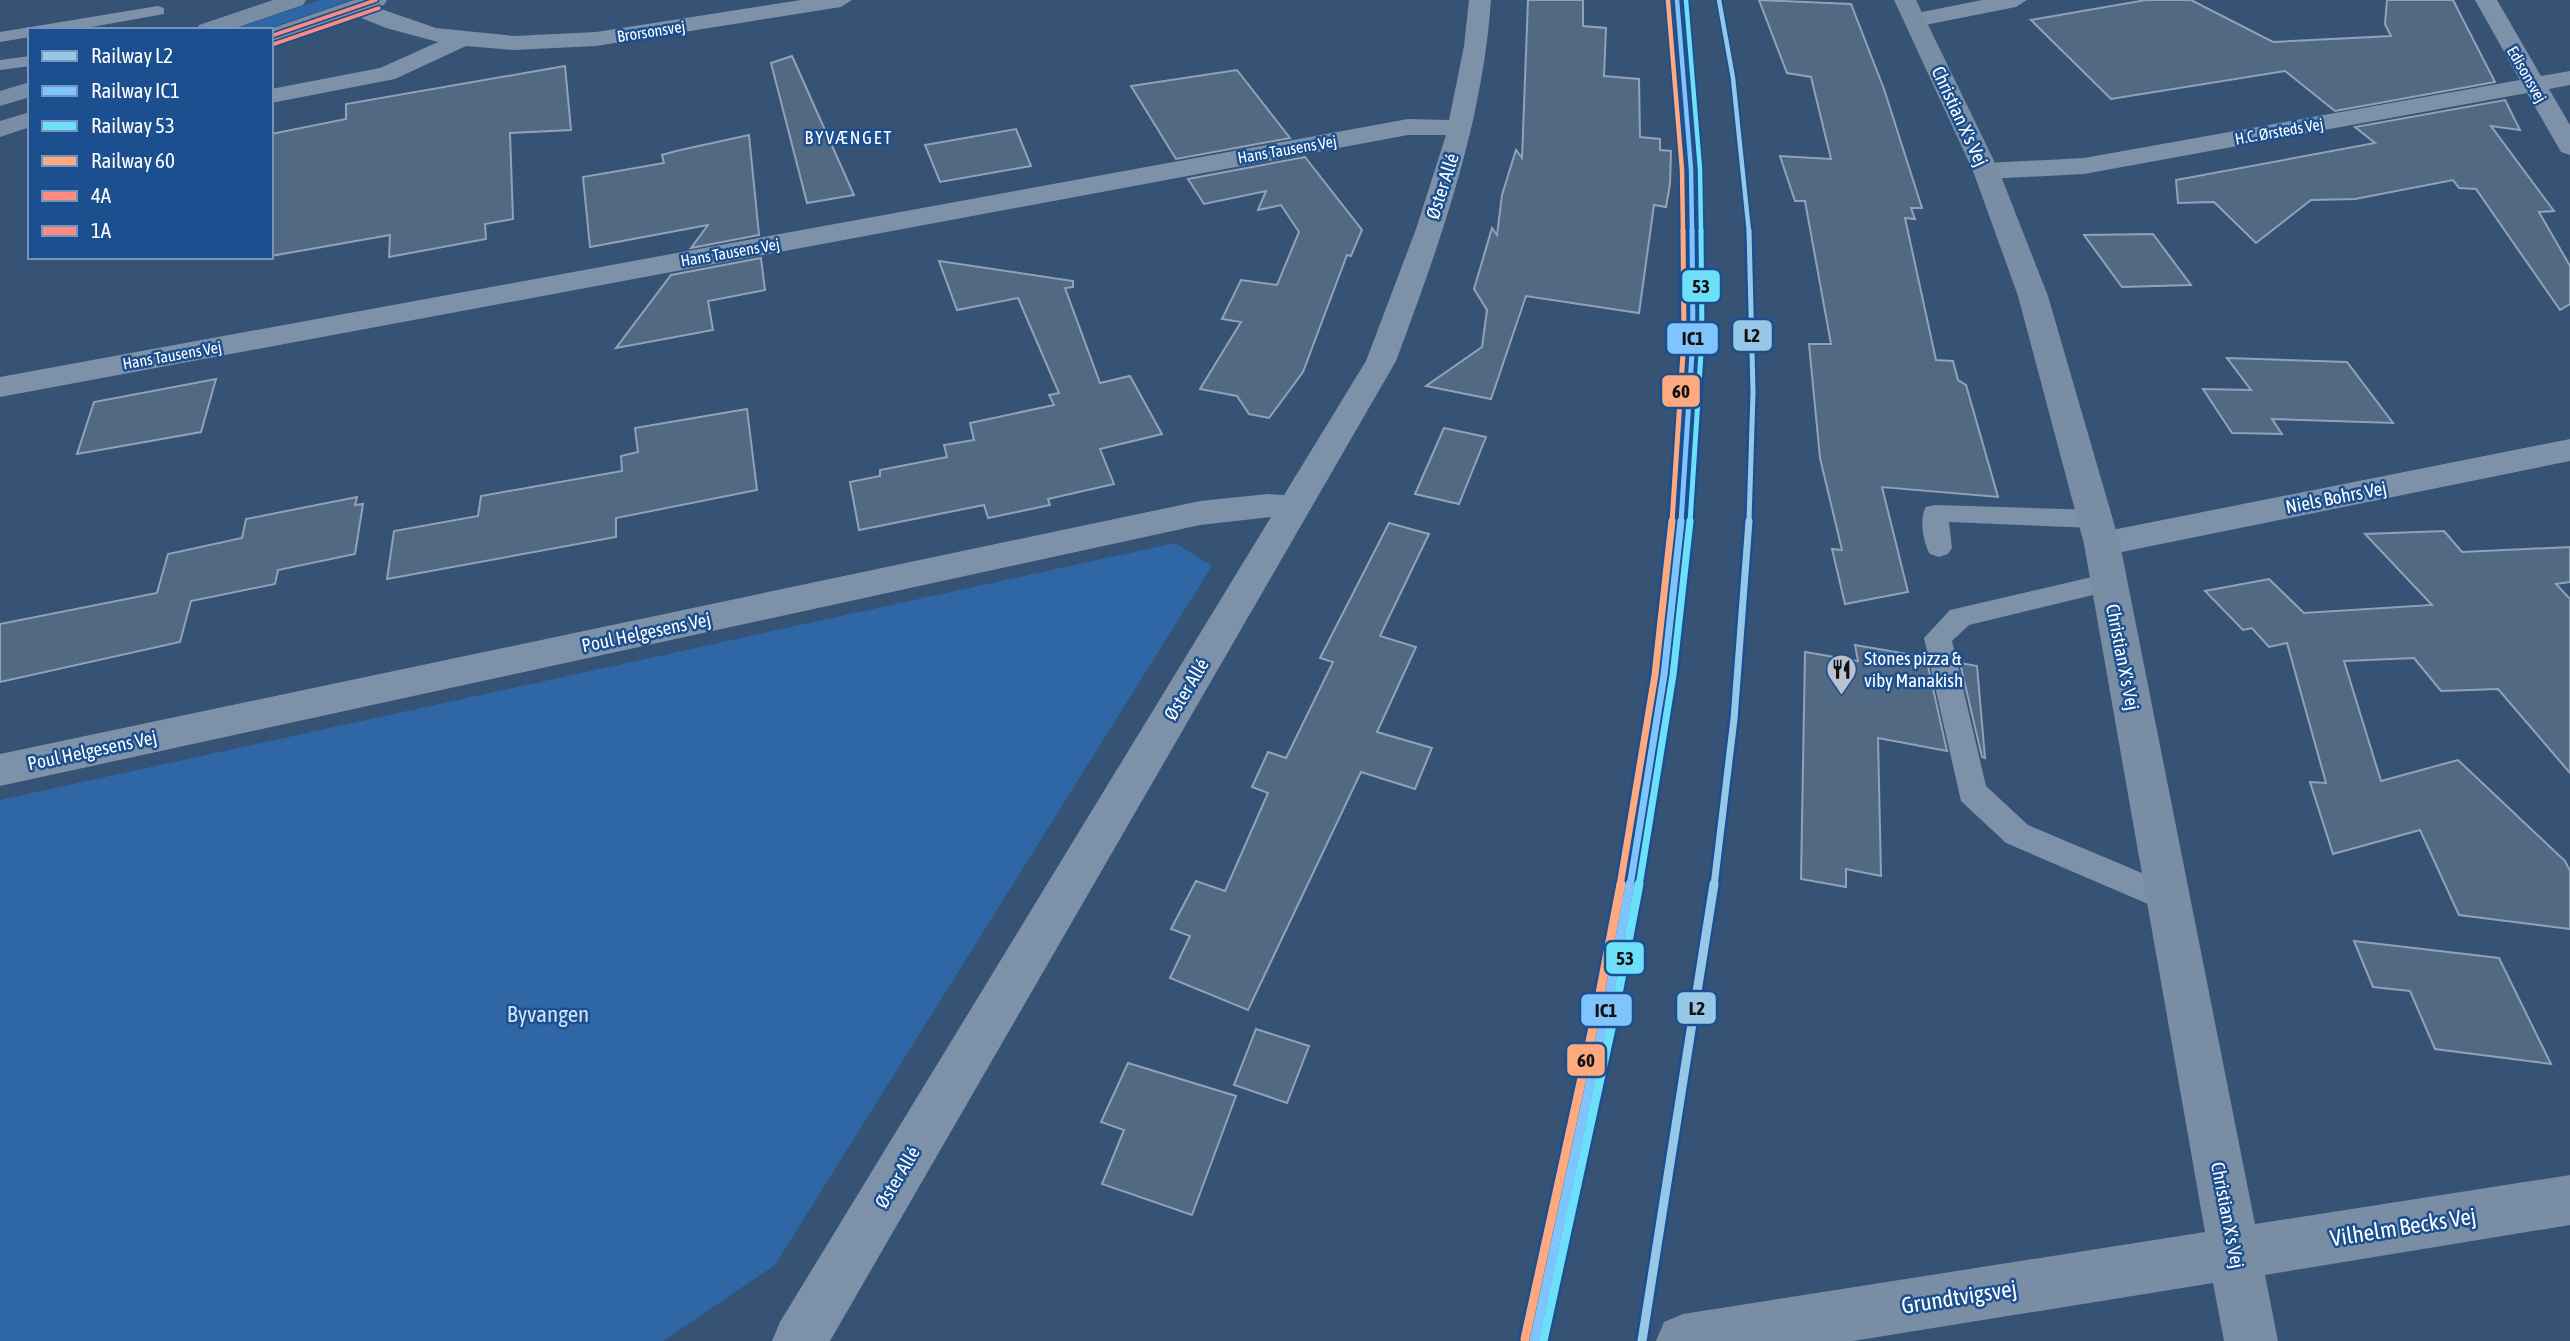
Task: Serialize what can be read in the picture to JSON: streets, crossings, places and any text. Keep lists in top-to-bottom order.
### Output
{
  "streets": {
    "street": [
      "Brorsonsvej",
      "Edisonsvej",
      "Christian X's Vej",
      "H.C. Ørsteds Vej",
      "Hans Tausens Vej",
      "Øster Allé",
      "Niels Bohrs Vej",
      "Poul Helgesens Vej",
      "Vilhelm Becks Vej",
      "Grundtvigsvej"
    ]
  },
  "crossings": [
    ["Edisonsvej", "H.C. Ørsteds Vej"],
    ["Christian X's Vej", "H.C. Ørsteds Vej"],
    ["Christian X's Vej", "Niels Bohrs Vej"],
    ["Christian X's Vej", "Vilhelm Becks Vej"],
    ["Christian X's Vej", "Grundtvigsvej"],
    ["Hans Tausens Vej", "Øster Allé"],
    ["Øster Allé", "Poul Helgesens Vej"],
    ["Vilhelm Becks Vej", "Grundtvigsvej"]
  ],
  "districts": ["BYVÆNGET"],
  "parks": ["Byvangen"],
  "places": {
    "restaurant": ["Stones pizza & viby Manakish"]
  },
  "lines": [
    "rail line L2",
    "rail line IC1",
    "rail line 53",
    "transit line 4A",
    "rail line 60",
    "transit line 1A"
  ],
  "legend": [
    "Railway L2",
    "Railway IC1",
    "Railway 53",
    "Railway 60",
    "4A",
    "1A"
  ]
}
